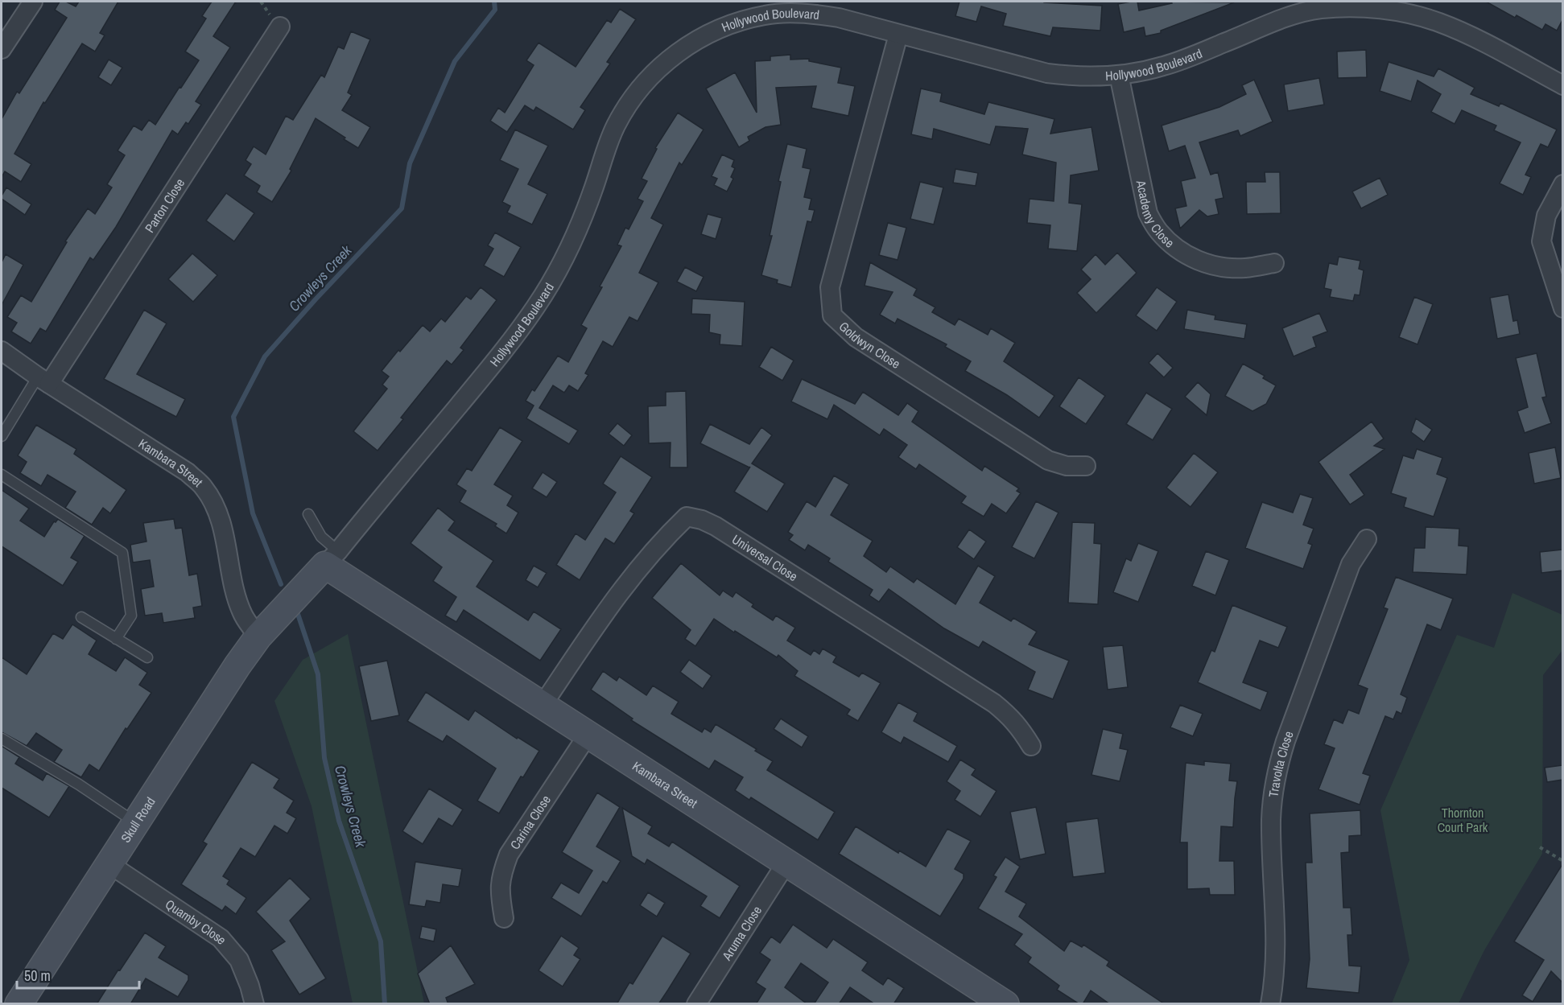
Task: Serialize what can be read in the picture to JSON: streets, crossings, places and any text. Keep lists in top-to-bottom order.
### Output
{
  "streets": {
    "street": [
      "Hollywood Boulevard",
      "Parton Close",
      "Academy Close",
      "Goldwyn Close",
      "Kambara Street",
      "Universal Close",
      "Travolta Close",
      "Skull Road",
      "Carina Close",
      "Quamby Close",
      "Aruma Close"
    ]
  },
  "crossings": [
    ["Hollywood Boulevard", "Academy Close"],
    ["Hollywood Boulevard", "Goldwyn Close"],
    ["Hollywood Boulevard", "Kambara Street"],
    ["Hollywood Boulevard", "Skull Road"],
    ["Parton Close", "Kambara Street"],
    ["Kambara Street", "Universal Close"],
    ["Kambara Street", "Skull Road"],
    ["Kambara Street", "Carina Close"],
    ["Kambara Street", "Aruma Close"],
    ["Skull Road", "Quamby Close"]
  ],
  "water": ["Crowleys Creek"],
  "parks": ["Thornton Court Park"],
  "scale_bar": "50 m"
}
